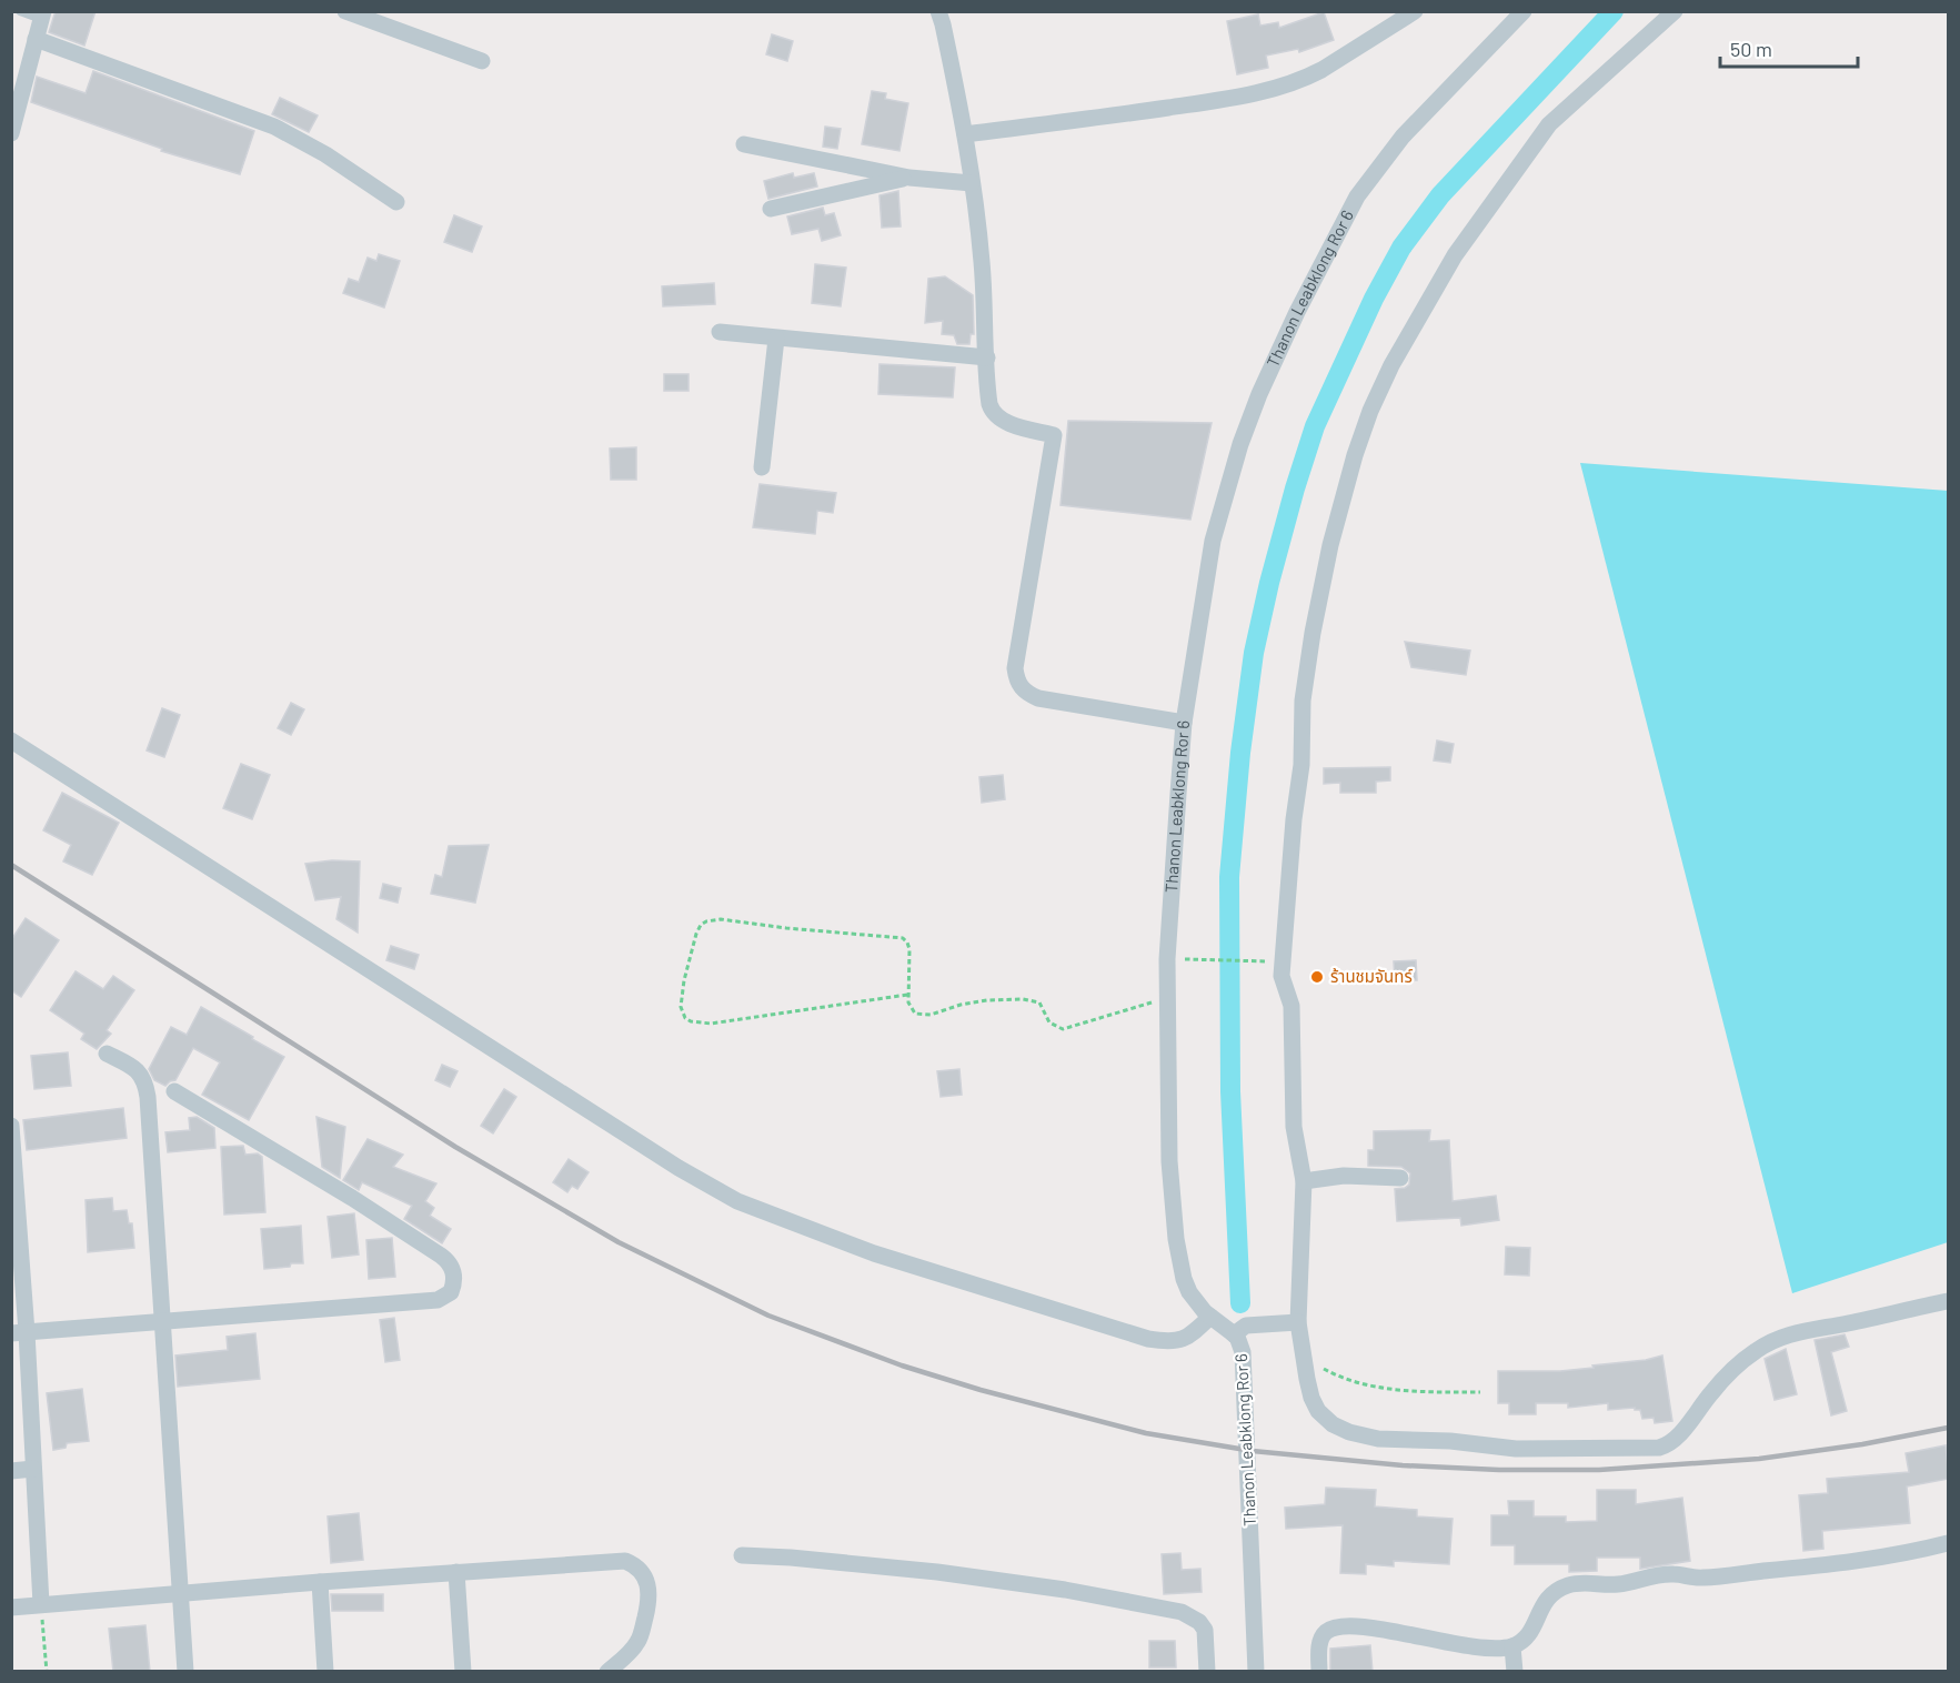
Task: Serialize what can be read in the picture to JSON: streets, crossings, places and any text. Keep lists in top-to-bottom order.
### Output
{
  "streets": {
    "street": ["Thanon Leabklong Ror 6"]
  },
  "places": ["ร้านชมจันทร์"],
  "scale_bar": "50 m"
}
